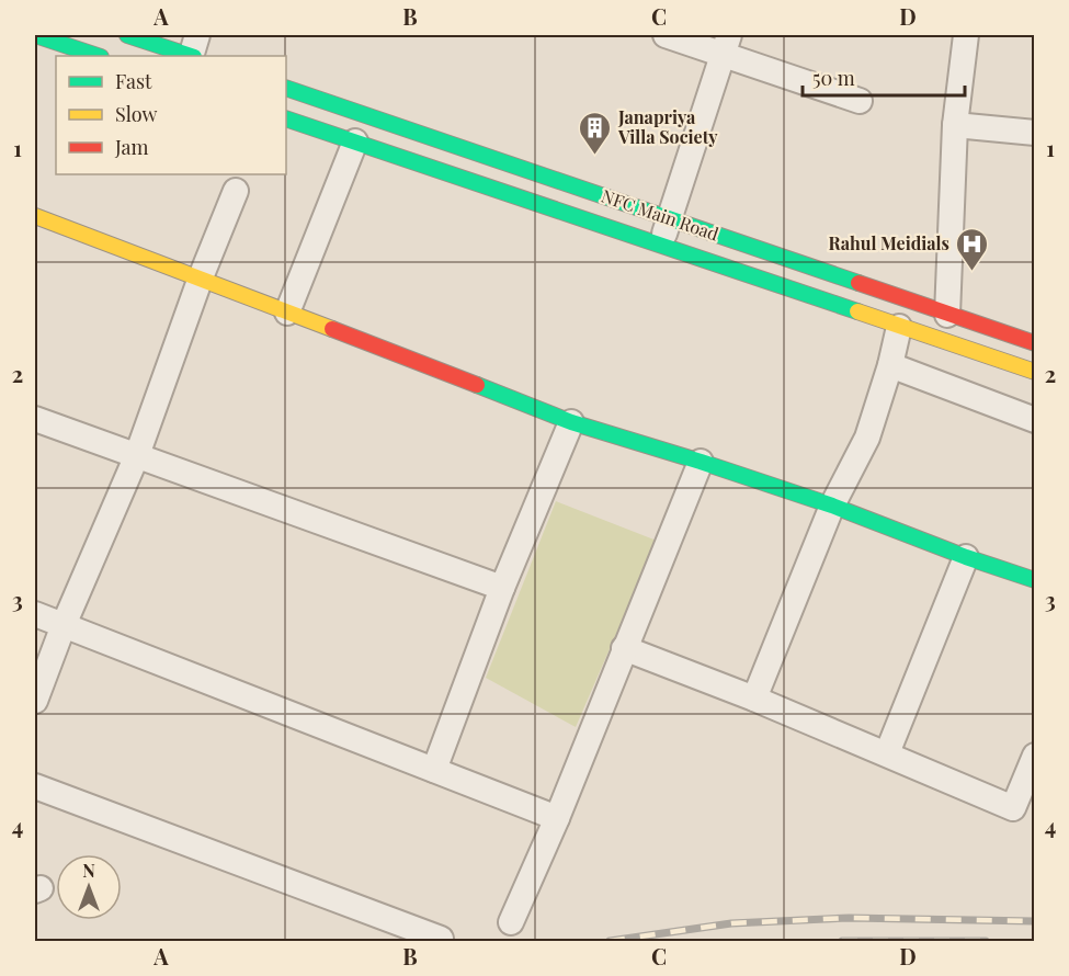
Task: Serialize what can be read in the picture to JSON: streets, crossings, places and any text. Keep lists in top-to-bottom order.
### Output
{
  "streets": {
    "main road": ["NFC Main Road"]
  },
  "places": {
    "building": ["Janapriya Villa Society"],
    "hospital": ["Rahul Meidials"]
  },
  "legend": ["Fast", "Slow", "Jam"],
  "scale_bar": "50 m",
  "north": "top",
  "grid": {
    "columns": [
      "A",
      "B",
      "C",
      "D"
    ],
    "rows": [
      "1",
      "2",
      "3",
      "4"
    ]
  }
}
